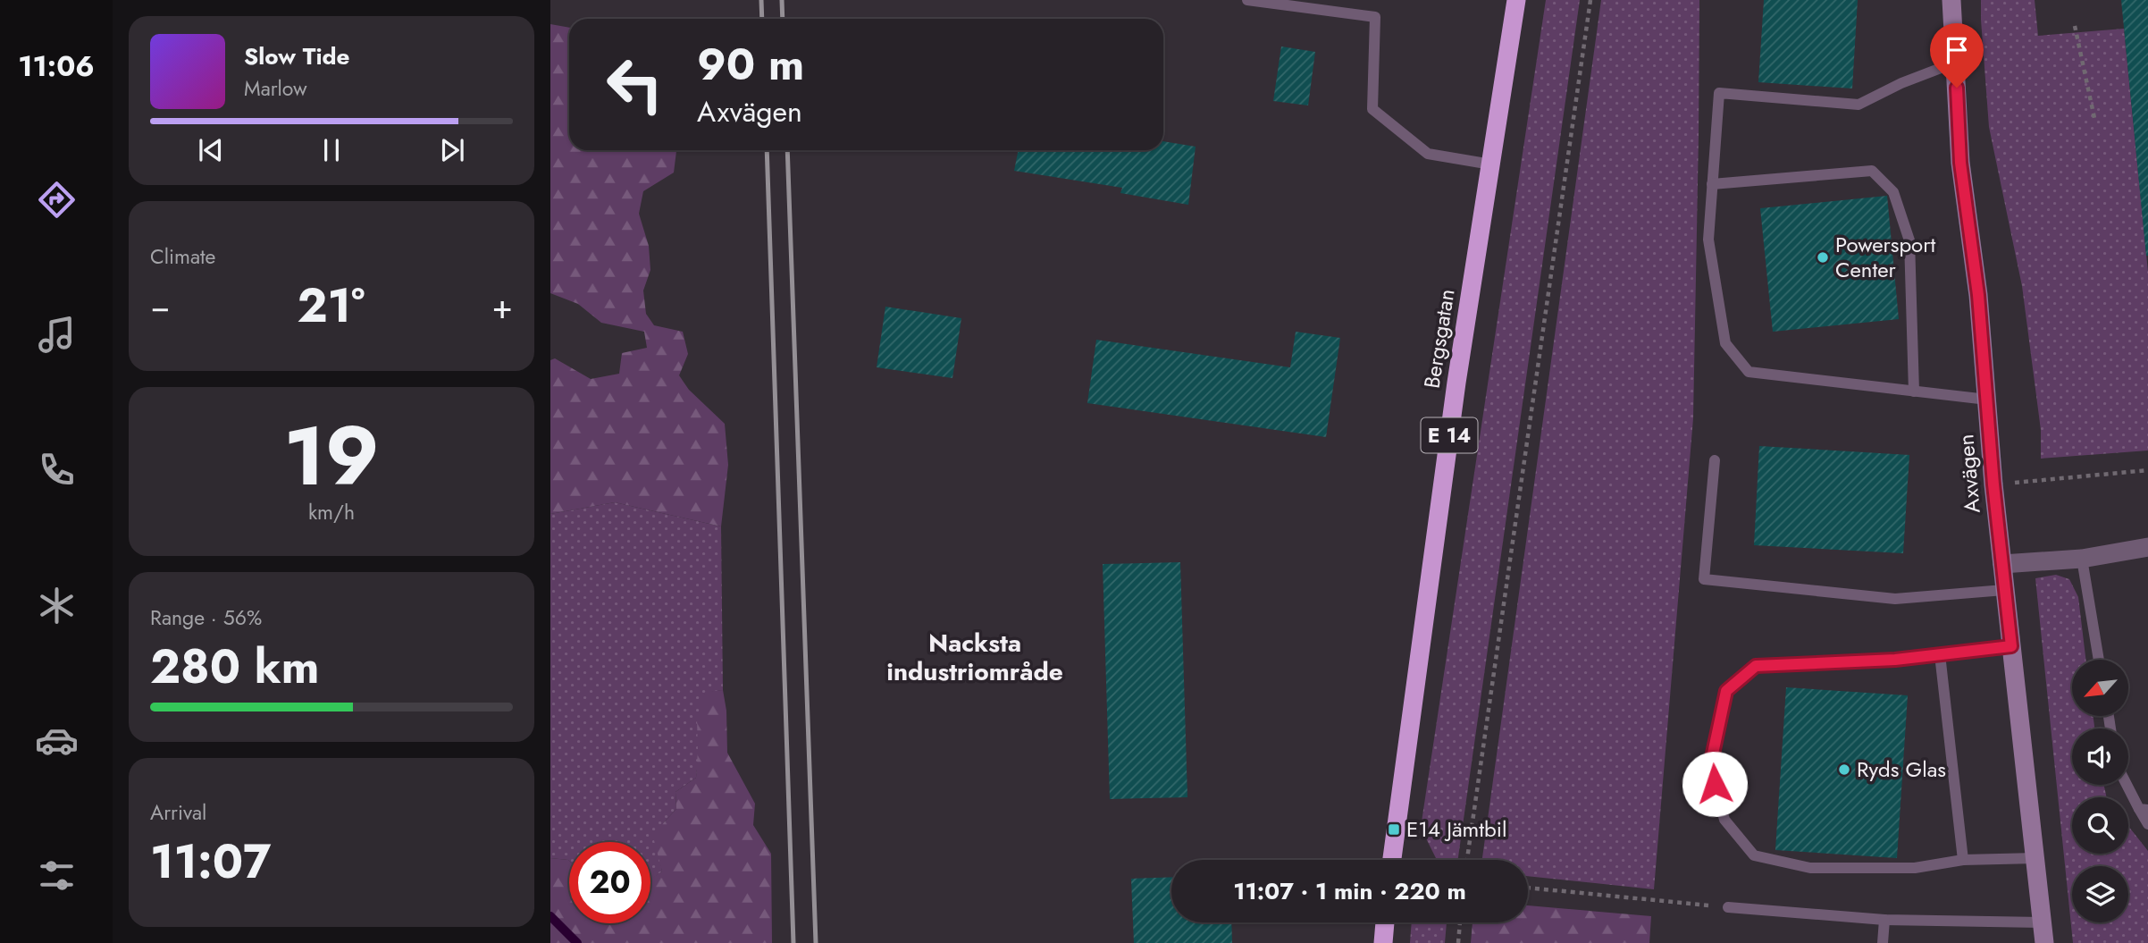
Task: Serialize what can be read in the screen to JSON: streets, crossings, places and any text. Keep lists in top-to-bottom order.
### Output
{
  "streets": {
    "highway": ["Bergsgatan", "E 14"],
    "street": ["Axvägen"]
  },
  "districts": ["Nacksta industriområde"],
  "places": {
    "other": ["Powersport Center", "Ryds Glas"],
    "transit": ["E14 Jämtbil"]
  },
  "north": "bottom left",
  "page": {
    "tabs": "11:06",
    "turn": ["90 m", "Axvägen"],
    "song": ["Slow Tide", "Marlow"],
    "tile": [
      "Climate",
      ["19", "km/h"],
      ["Range · 56%", "280 km"],
      ["Arrival", "11:07"]
    ],
    "heat": ["−", "21°", "+"],
    "limit": "20",
    "trip": "11:07 · 1 min · 220 m"
  }
}
